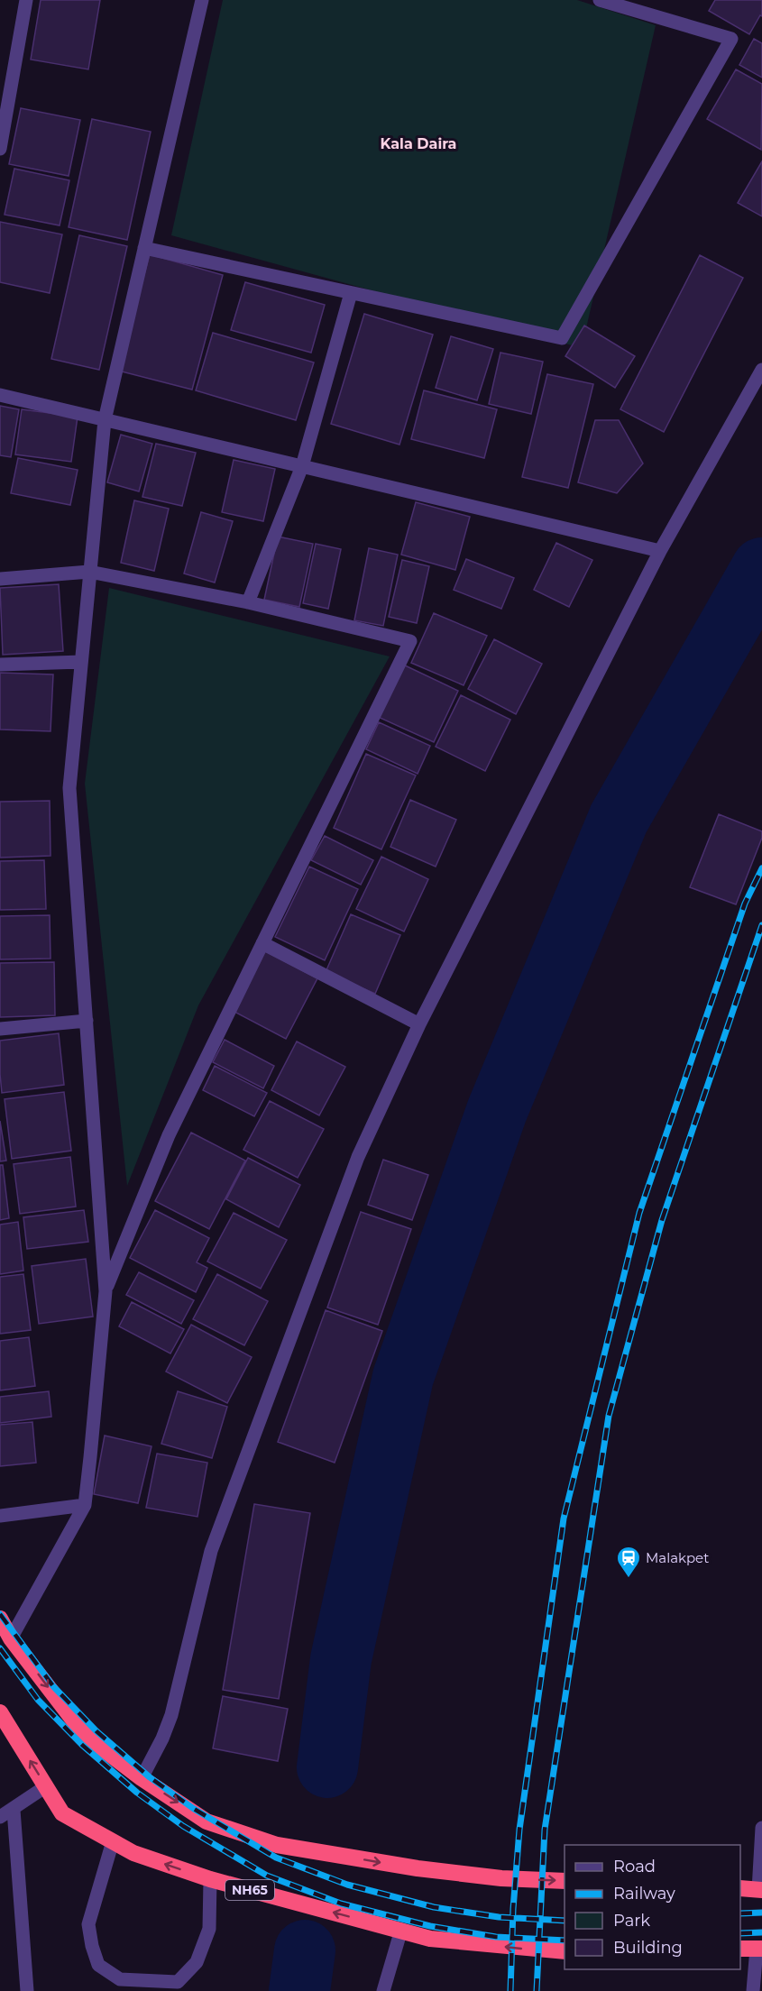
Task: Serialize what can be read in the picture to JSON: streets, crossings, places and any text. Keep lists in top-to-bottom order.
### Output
{
  "streets": {
    "highway": ["NH65"]
  },
  "districts": ["Kala Daira"],
  "places": {
    "station": ["Malakpet"]
  },
  "legend": [
    "Road",
    "Railway",
    "Park",
    "Building"
  ]
}
